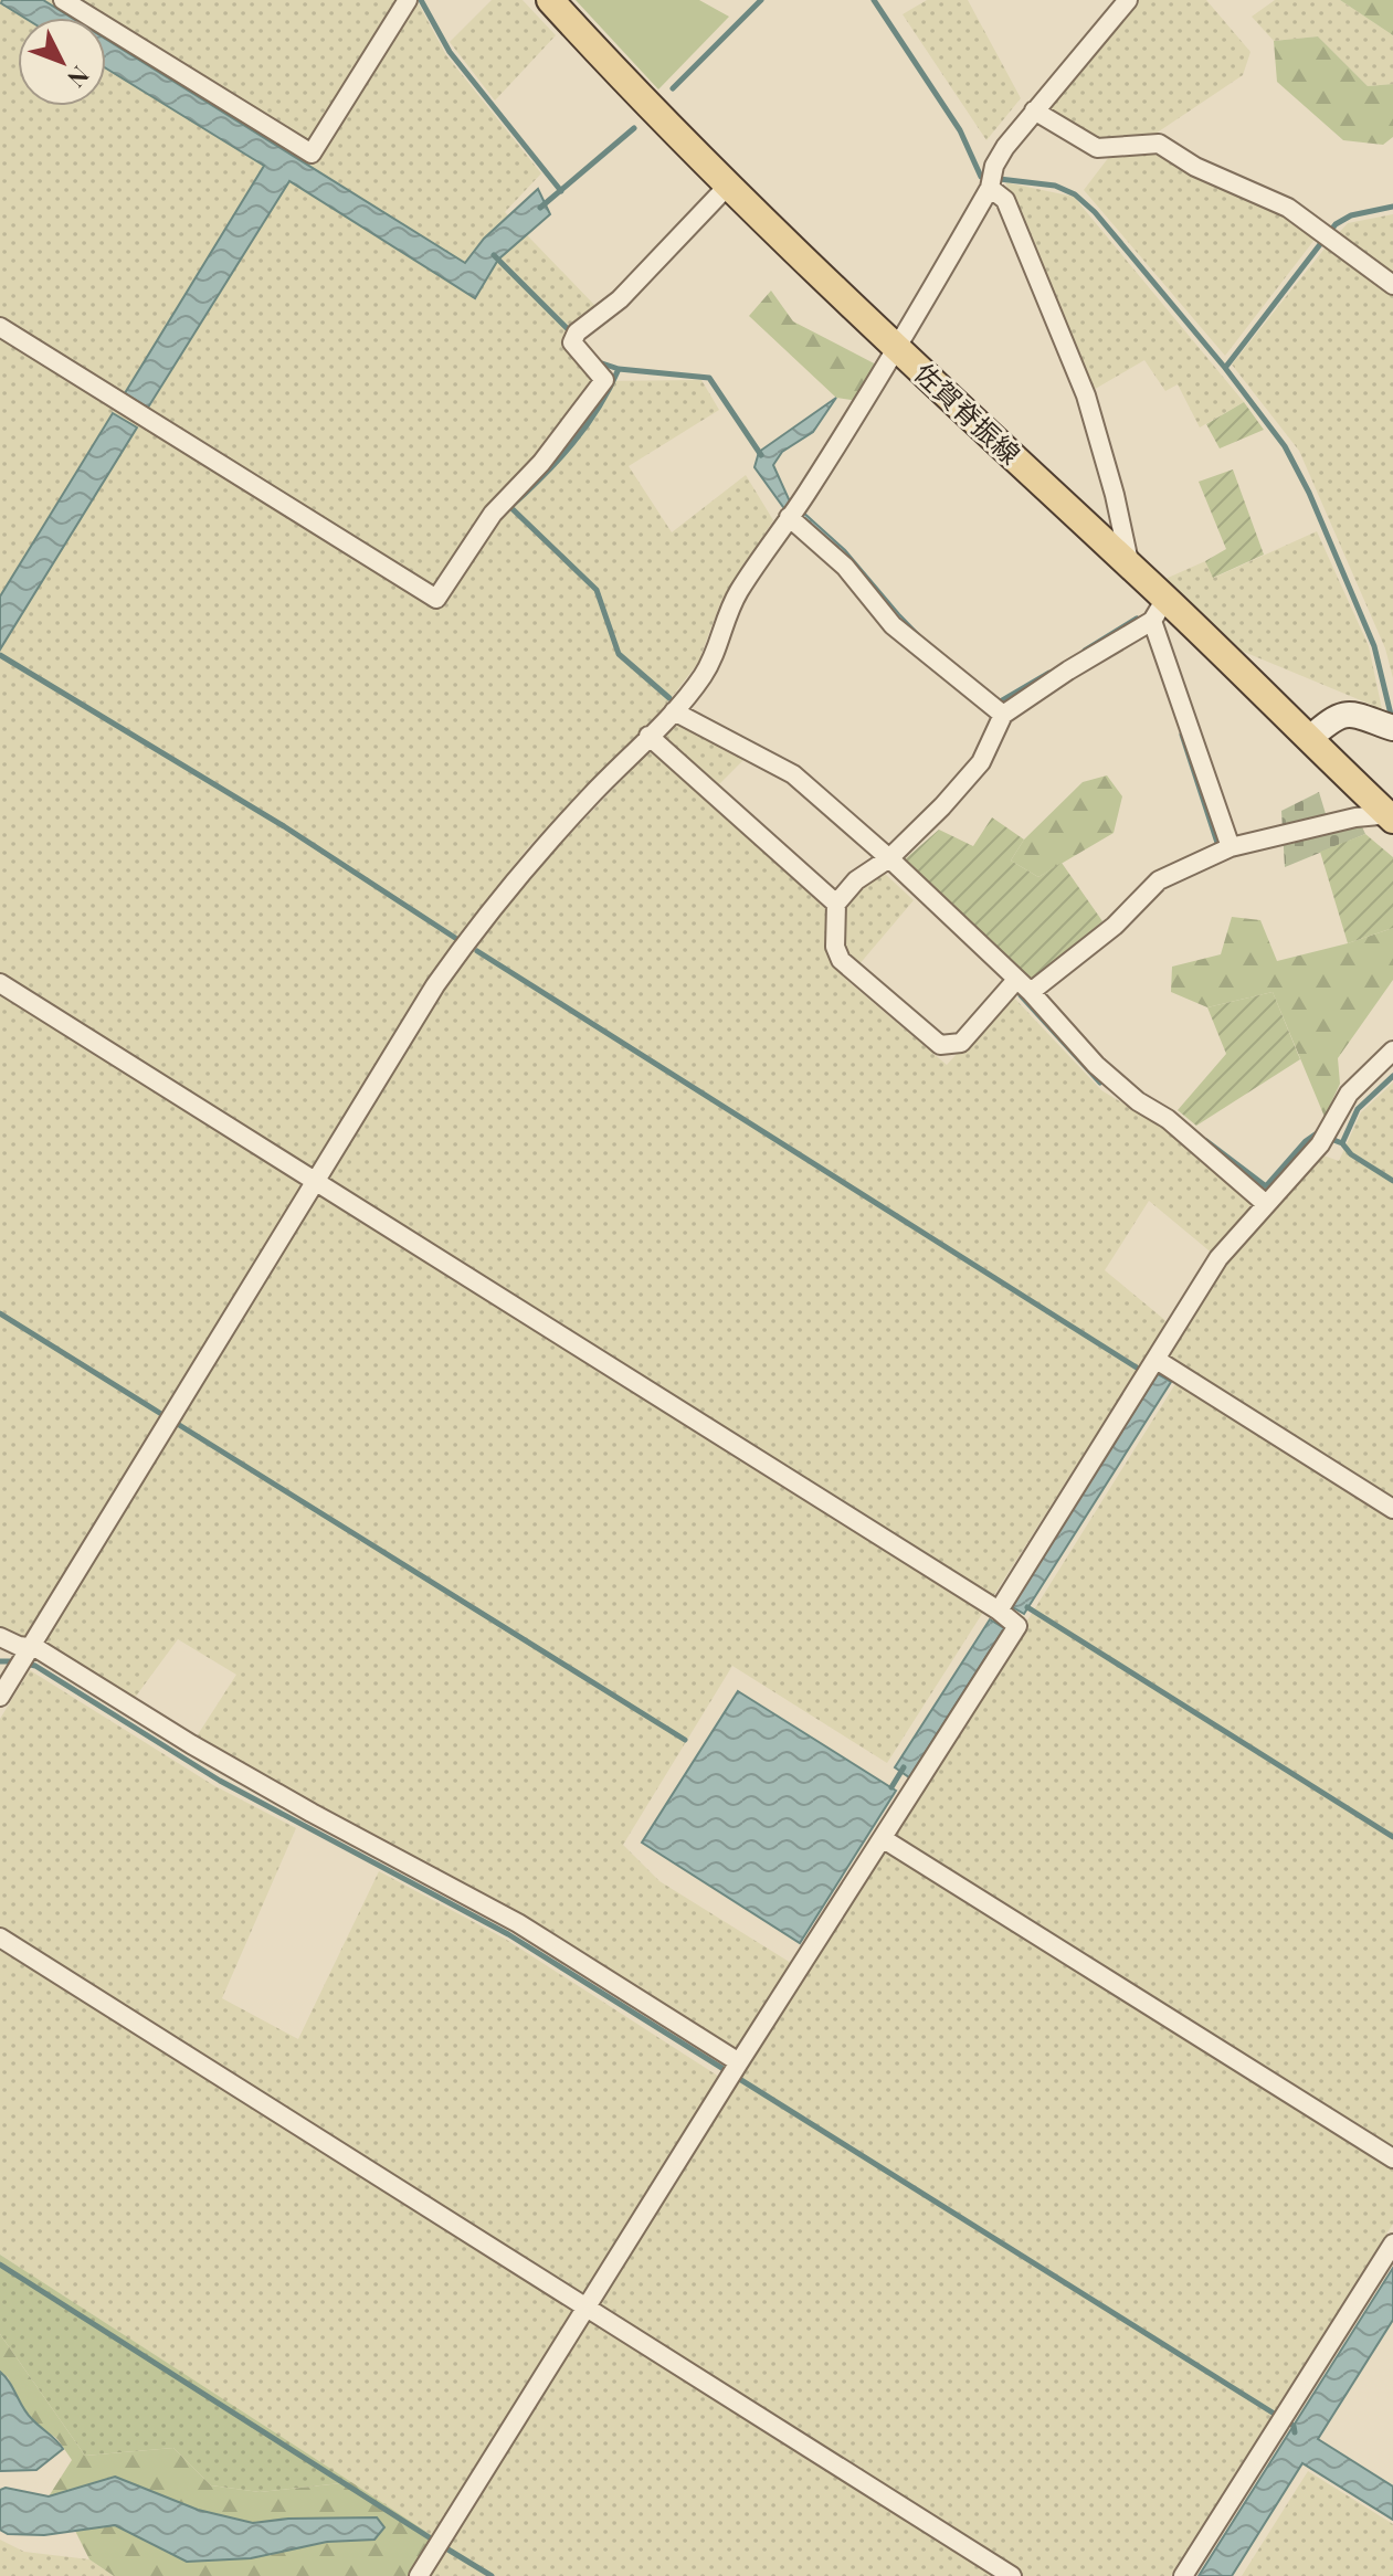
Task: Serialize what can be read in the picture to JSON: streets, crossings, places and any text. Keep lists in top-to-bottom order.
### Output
{
  "streets": {
    "main road": ["佐賀脊振線"]
  },
  "north": "bottom right"
}
